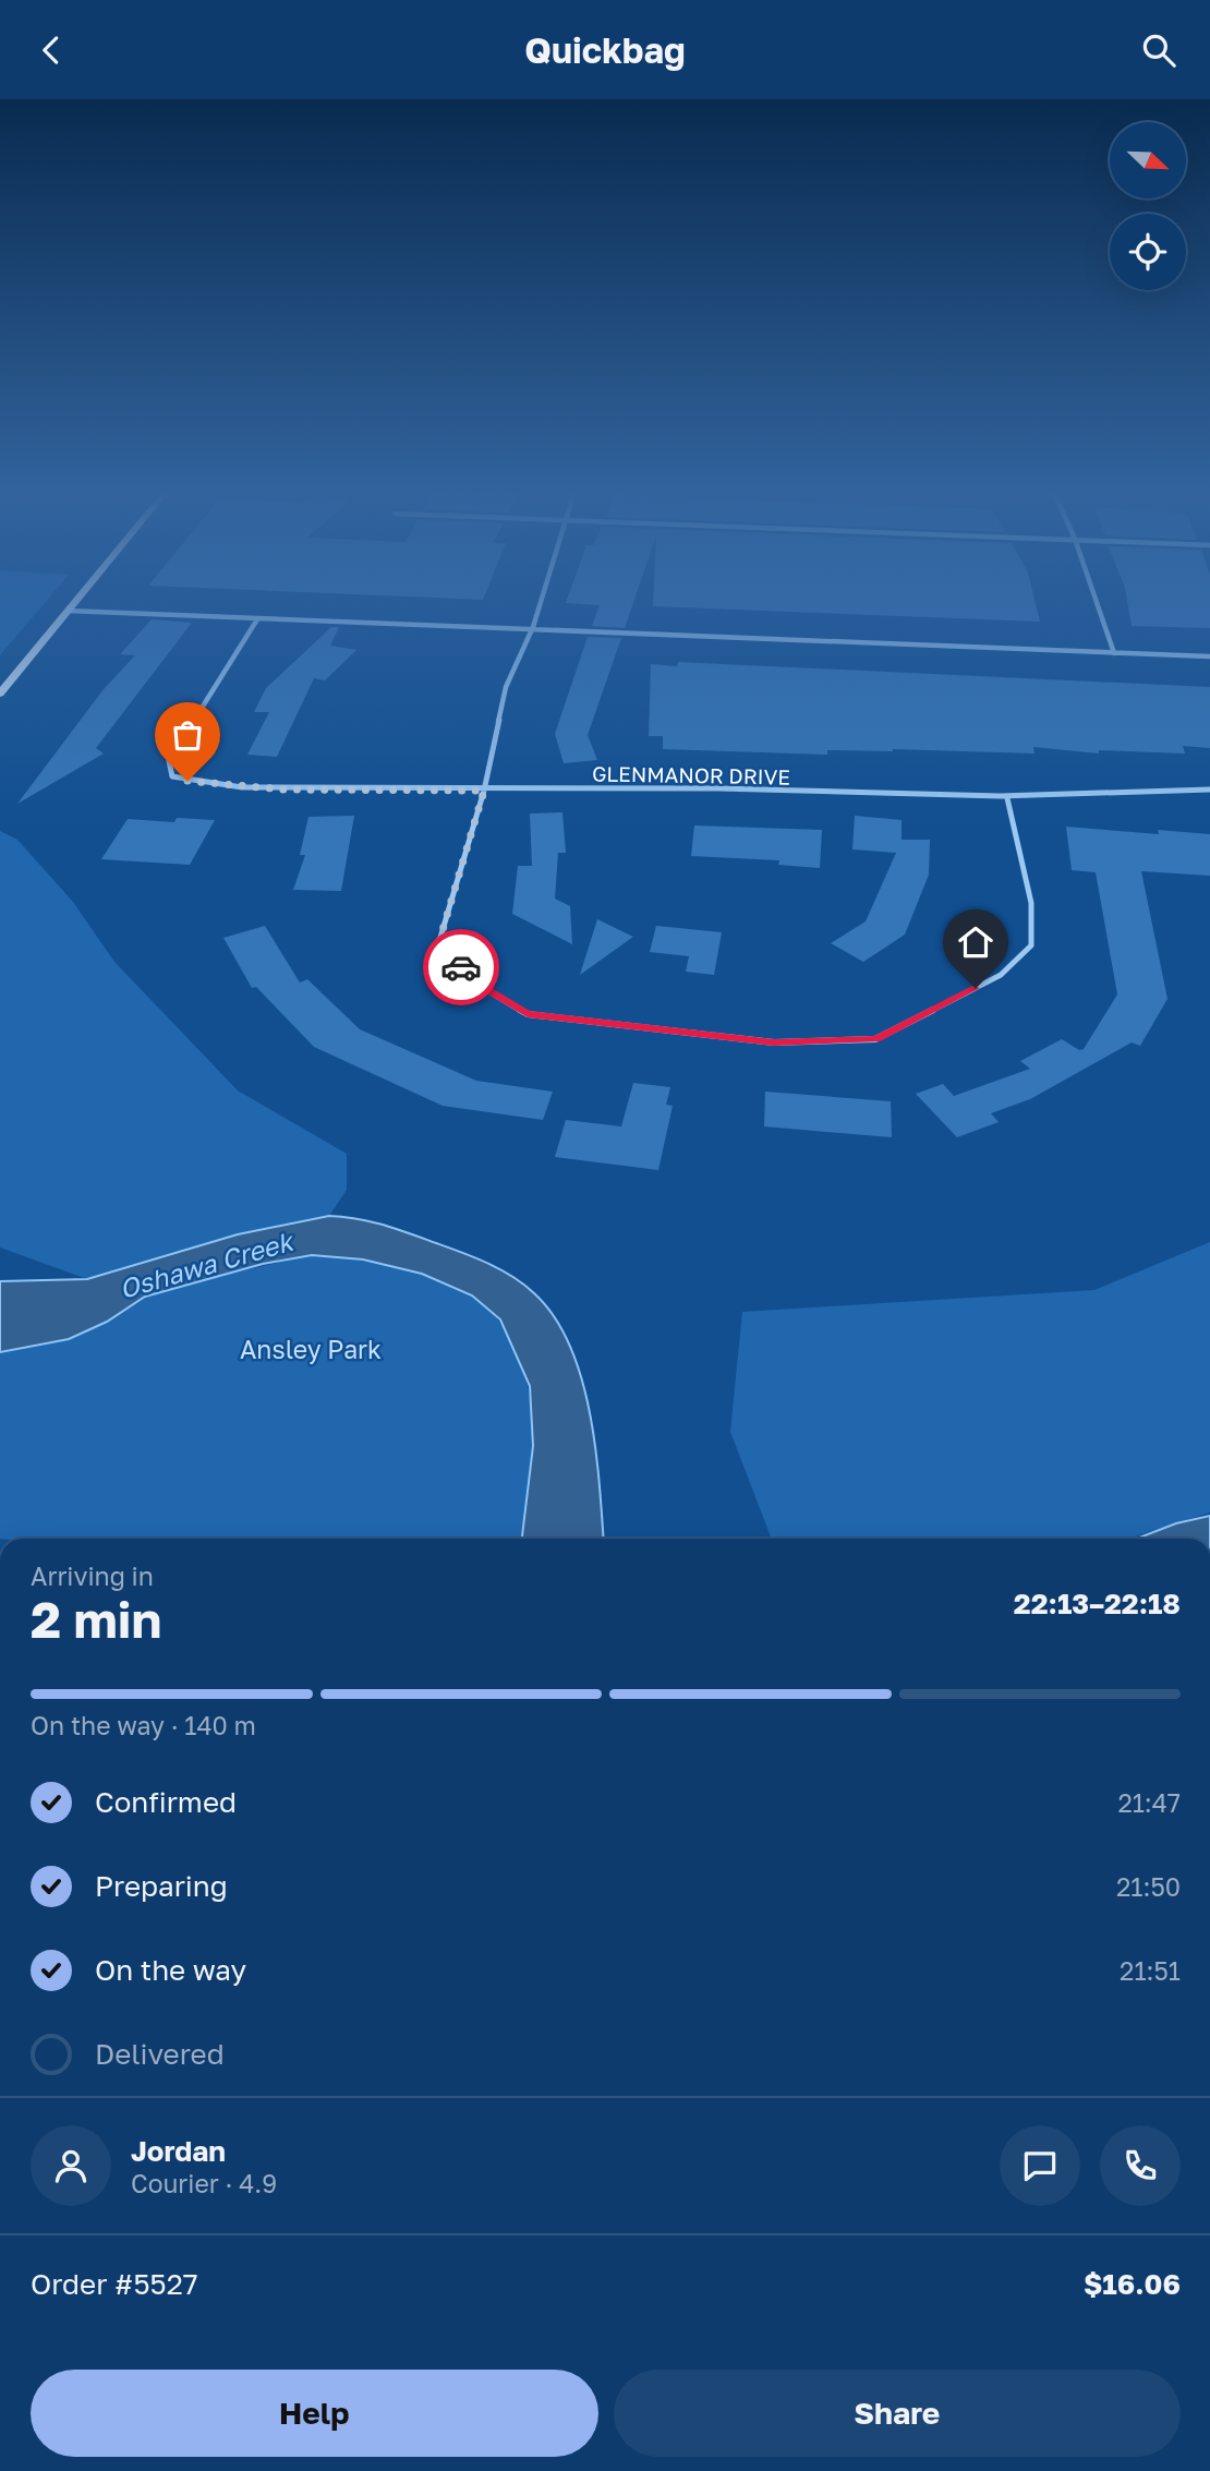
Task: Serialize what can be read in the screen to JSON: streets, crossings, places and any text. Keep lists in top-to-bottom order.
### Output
{
  "streets": {
    "street": ["GLENMANOR DRIVE"]
  },
  "water": ["Oshawa Creek"],
  "parks": ["Ansley Park"],
  "north": "bottom right",
  "page": {
    "header": "Quickbag",
    "heading": ["2 min", "Arriving in", "22:13–22:18"],
    "panel": [
      "Jordan",
      "Courier · 4.9",
      "Order #5527",
      "$16.06"
    ],
    "bar": "On the way · 140 m",
    "list": [
      ["Confirmed", "21:47"],
      ["Preparing", "21:50"],
      ["On the way", "21:51"],
      "Delivered"
    ],
    "buttons": ["Help", "Share"]
  }
}
